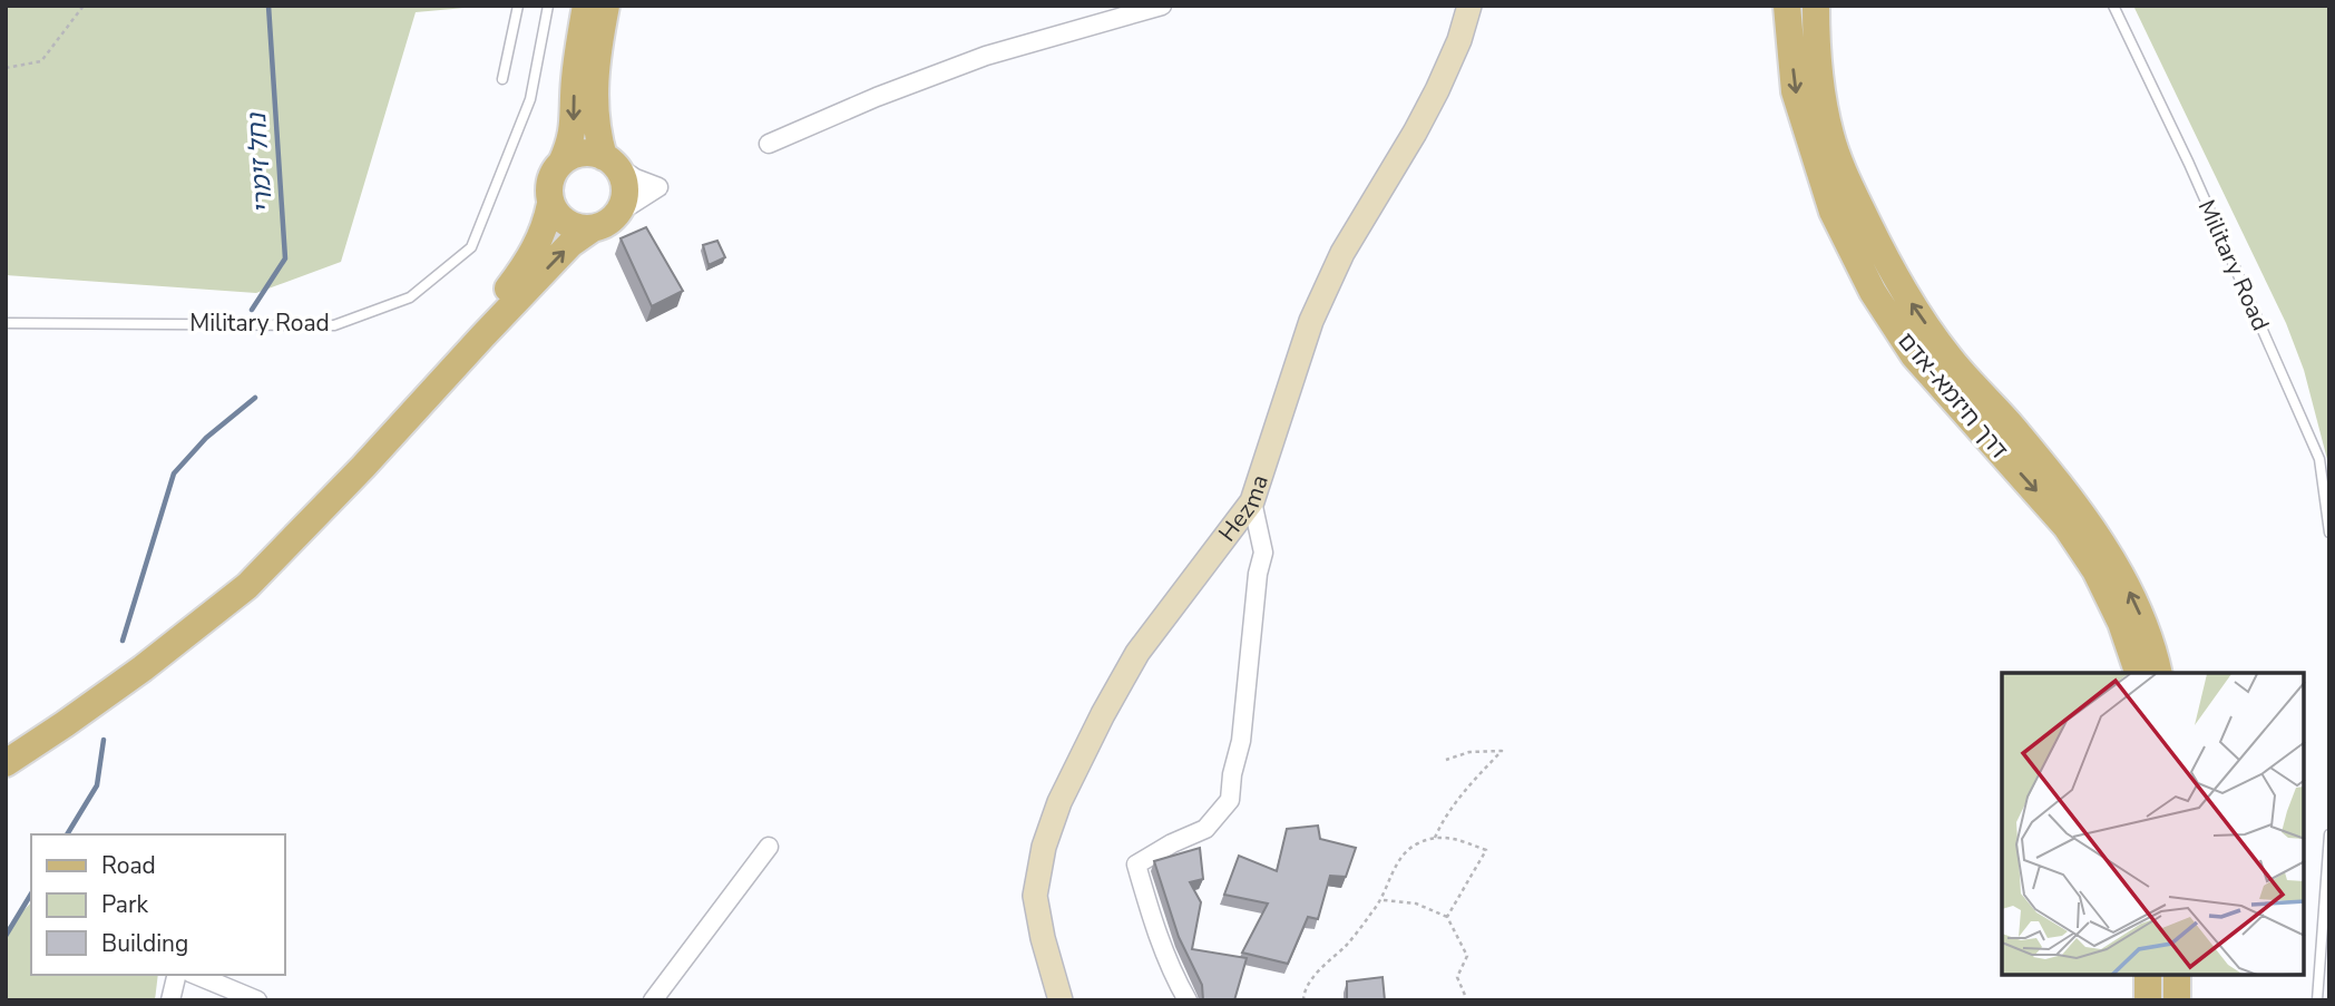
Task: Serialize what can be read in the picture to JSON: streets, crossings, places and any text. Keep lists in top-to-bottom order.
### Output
{
  "streets": {
    "main road": ["דרך חיזמא-אדם"],
    "street": ["Hezma"],
    "lane": ["Military Road"]
  },
  "water": ["נחל זימרי"],
  "legend": ["Road", "Park", "Building"]
}
